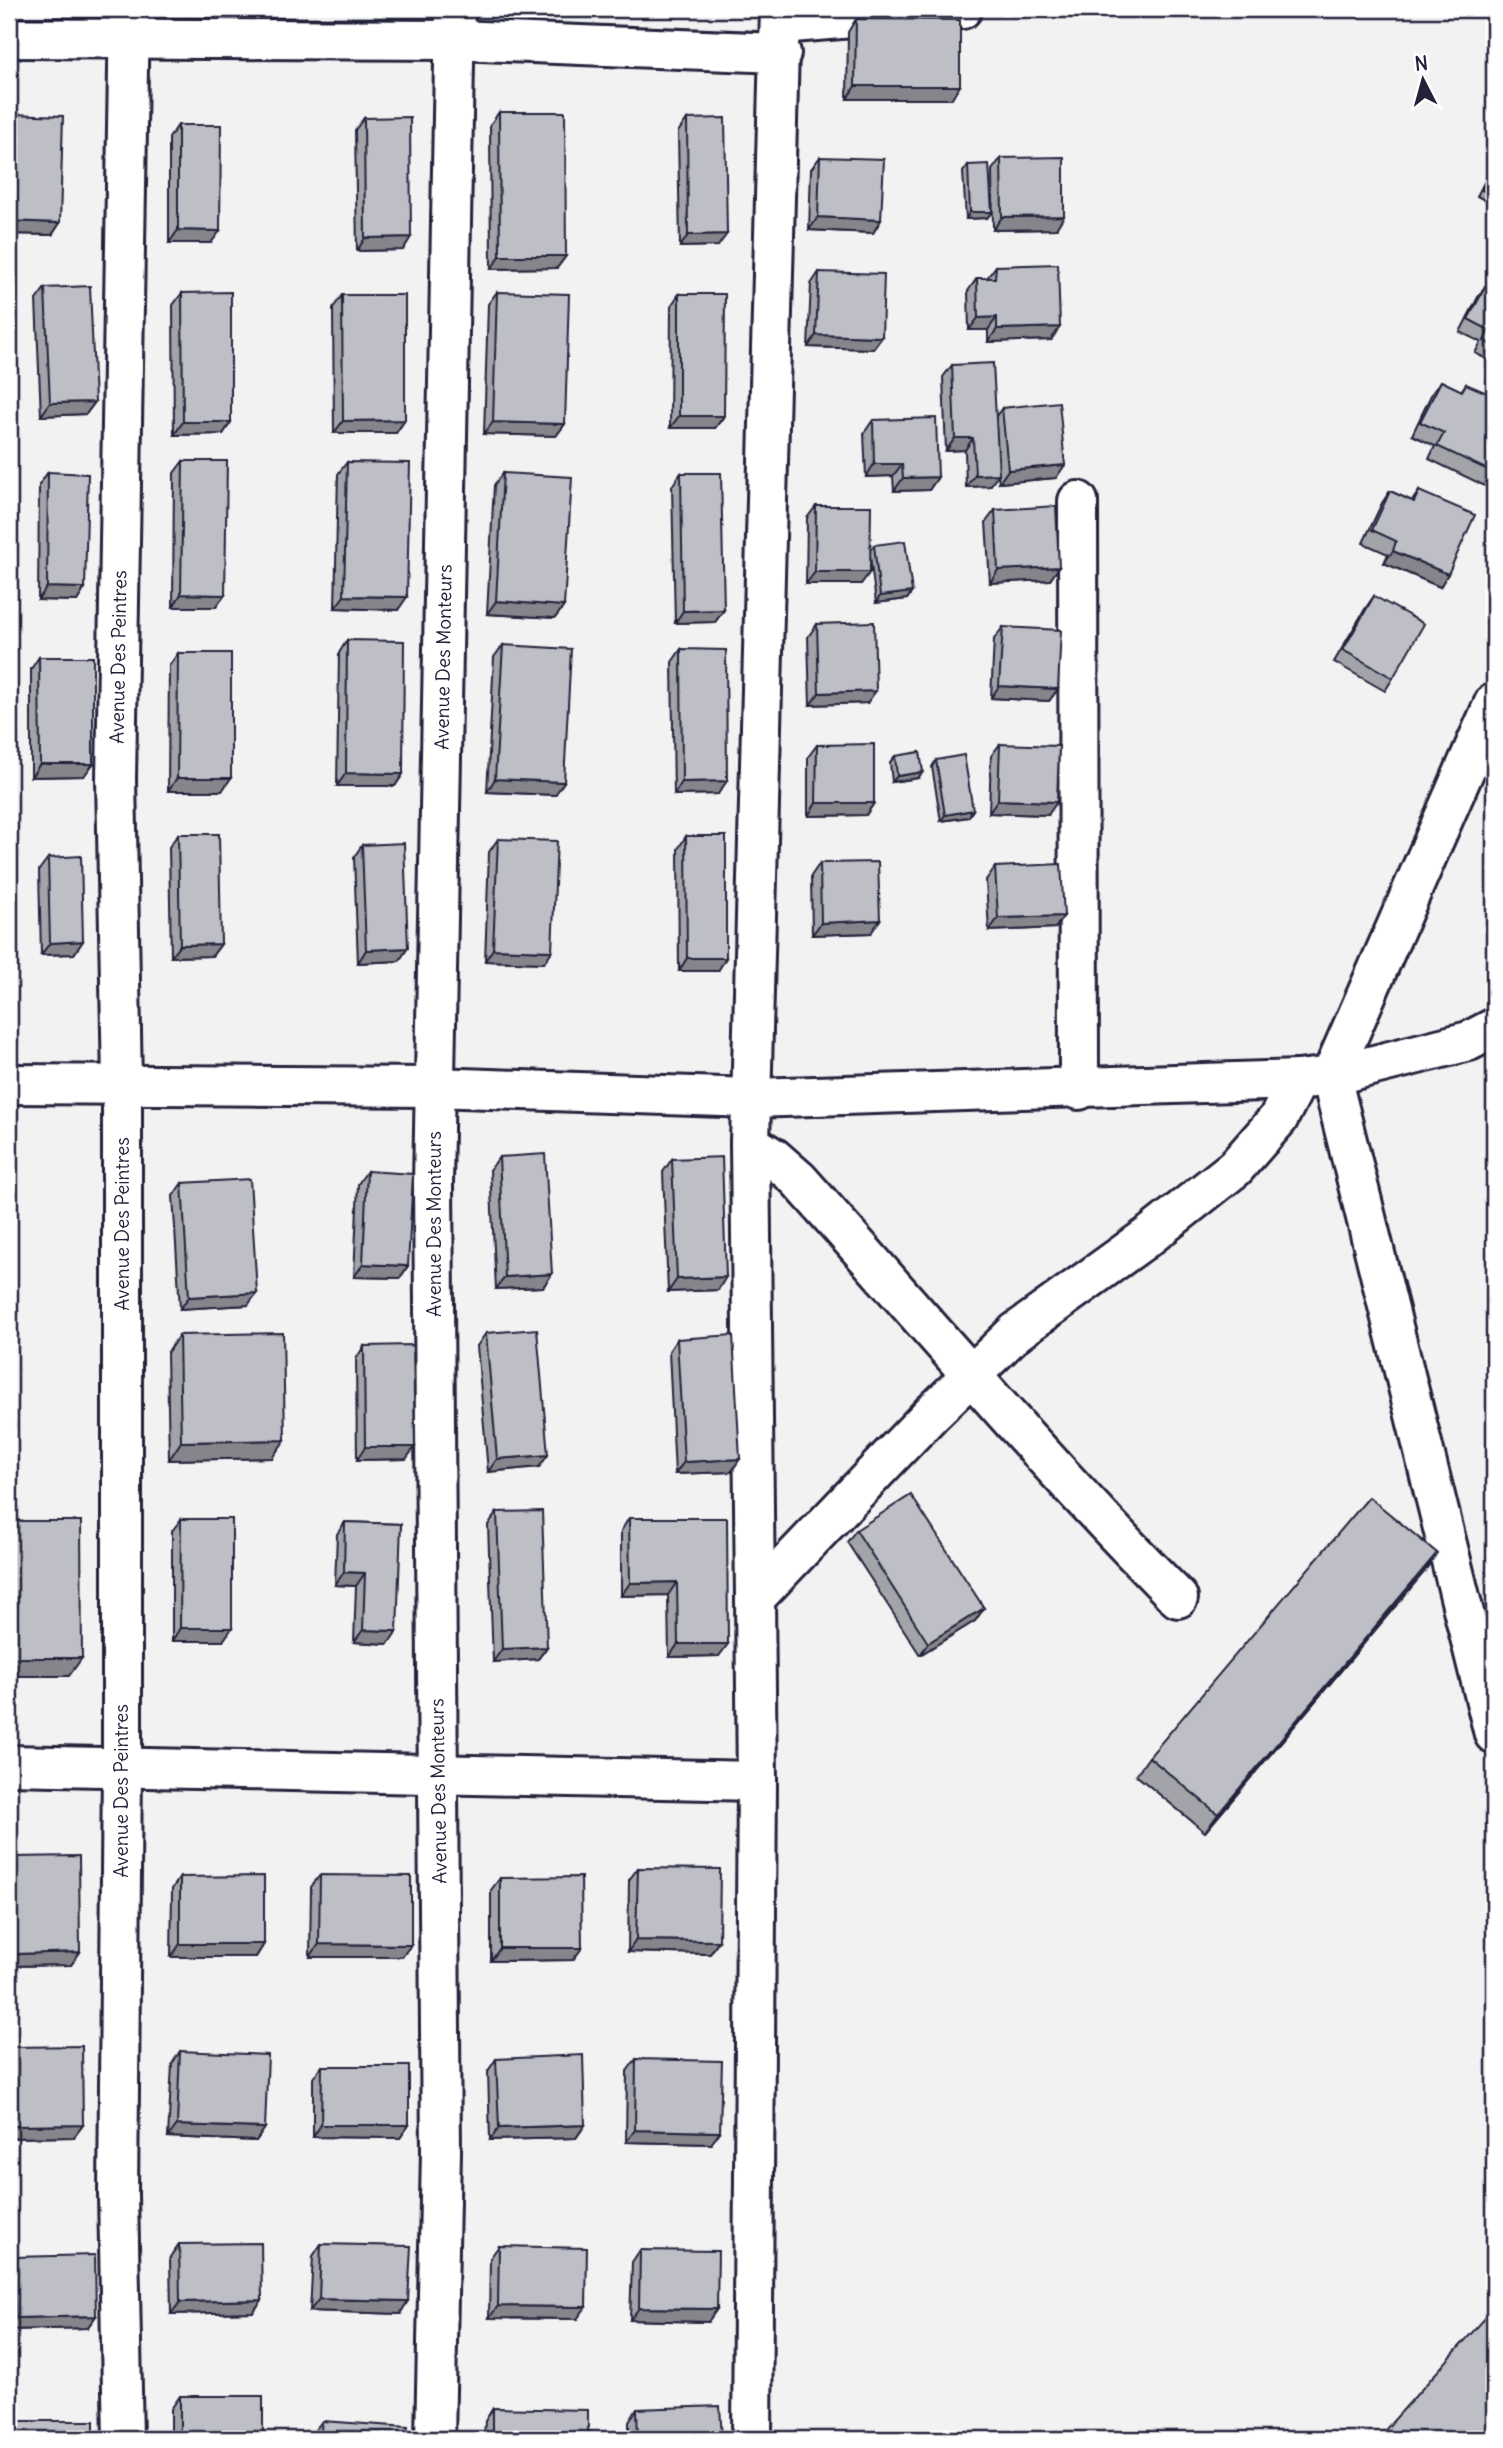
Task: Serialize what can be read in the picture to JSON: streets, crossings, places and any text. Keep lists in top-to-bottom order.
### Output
{
  "streets": {
    "street": ["Avenue Des Peintres", "Avenue Des Monteurs"]
  },
  "north": "top"
}
